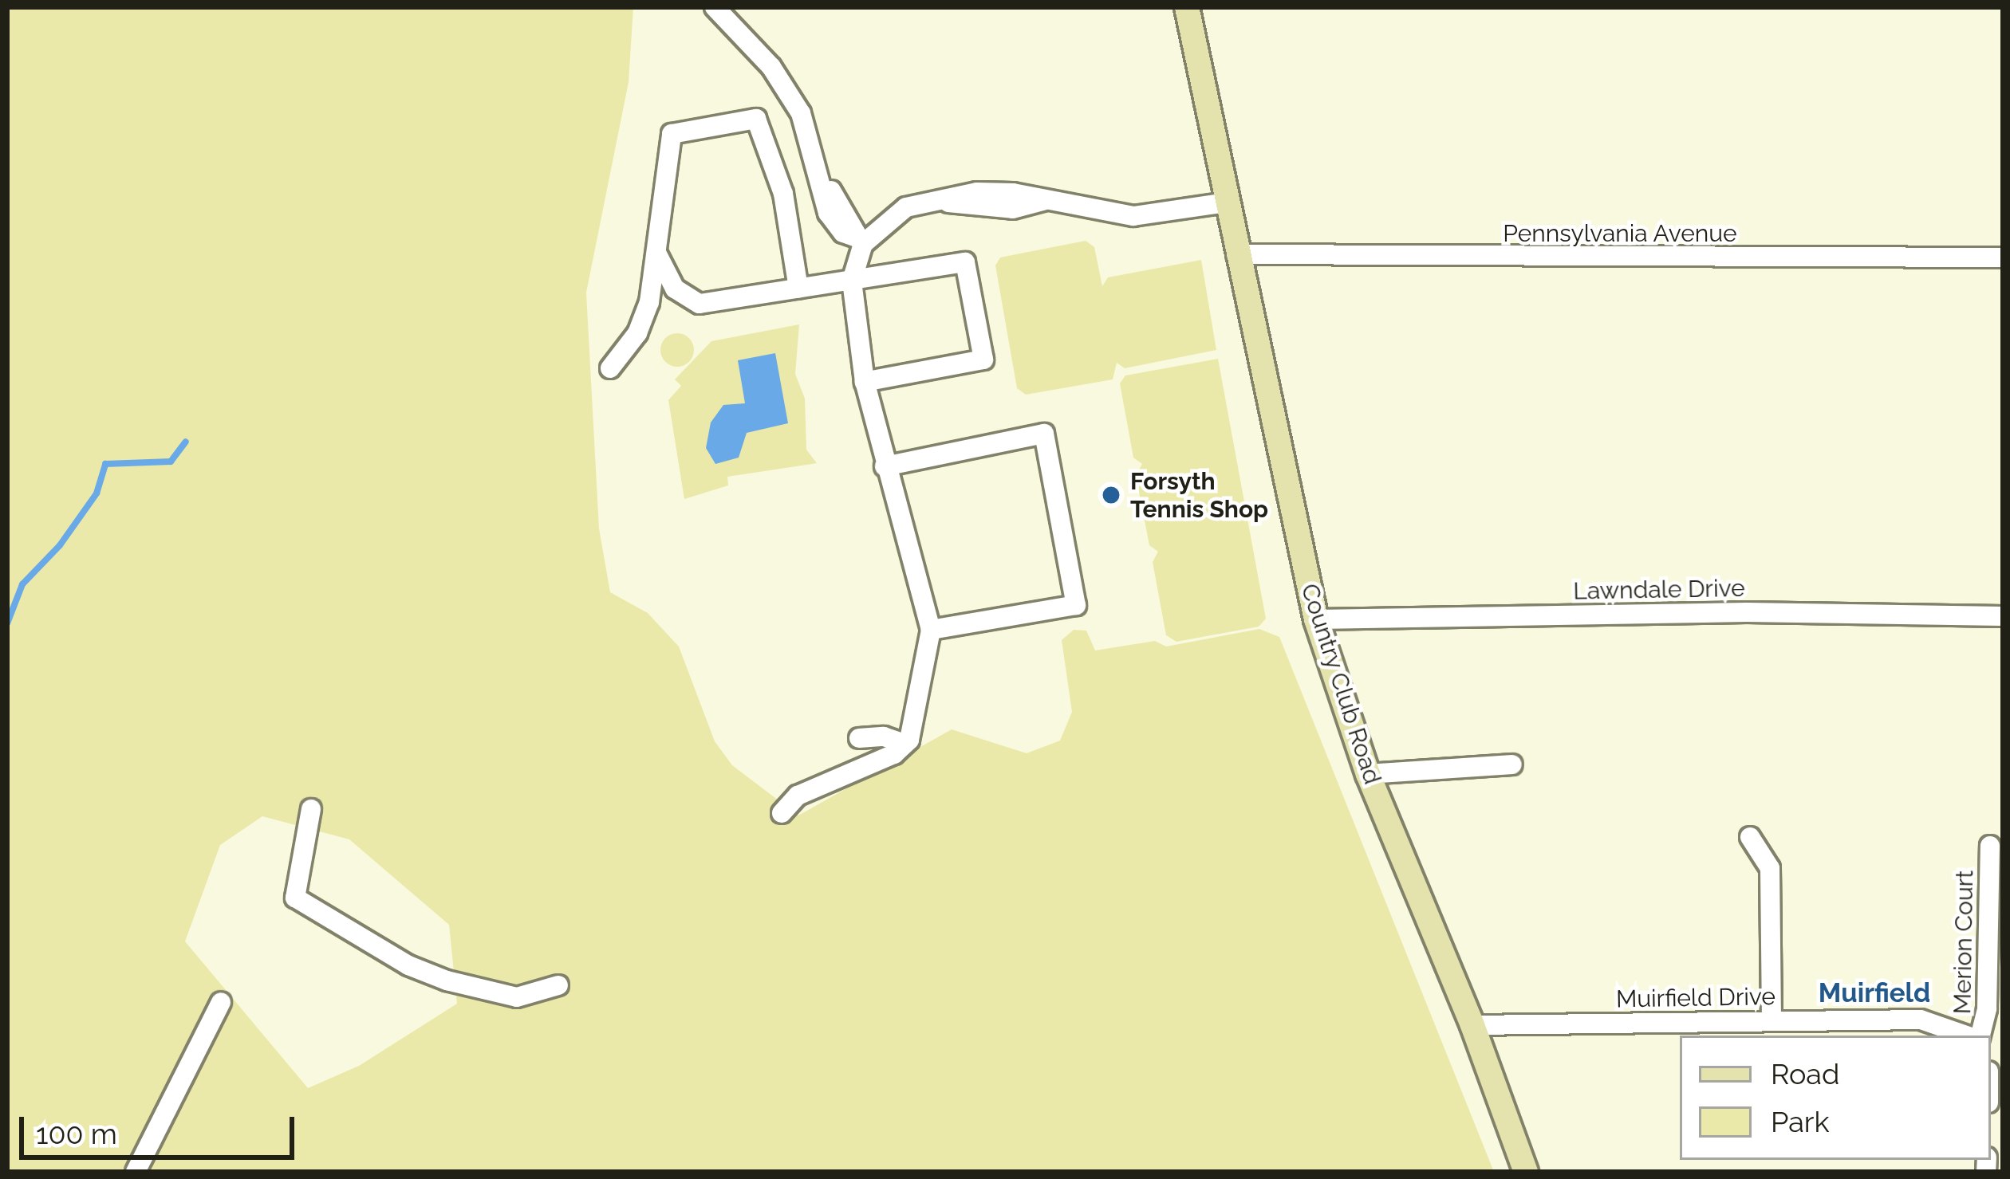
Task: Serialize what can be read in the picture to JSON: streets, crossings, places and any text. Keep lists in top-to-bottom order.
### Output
{
  "streets": {
    "main road": ["Country Club Road"],
    "street": [
      "Pennsylvania Avenue",
      "Lawndale Drive",
      "Merion Court",
      "Muirfield Drive"
    ]
  },
  "crossings": [
    ["Pennsylvania Avenue", "Country Club Road"],
    ["Lawndale Drive", "Country Club Road"],
    ["Country Club Road", "Muirfield Drive"]
  ],
  "districts": ["Muirfield"],
  "places": ["Forsyth Tennis Shop"],
  "legend": ["Road", "Park"],
  "scale_bar": "100 m"
}
